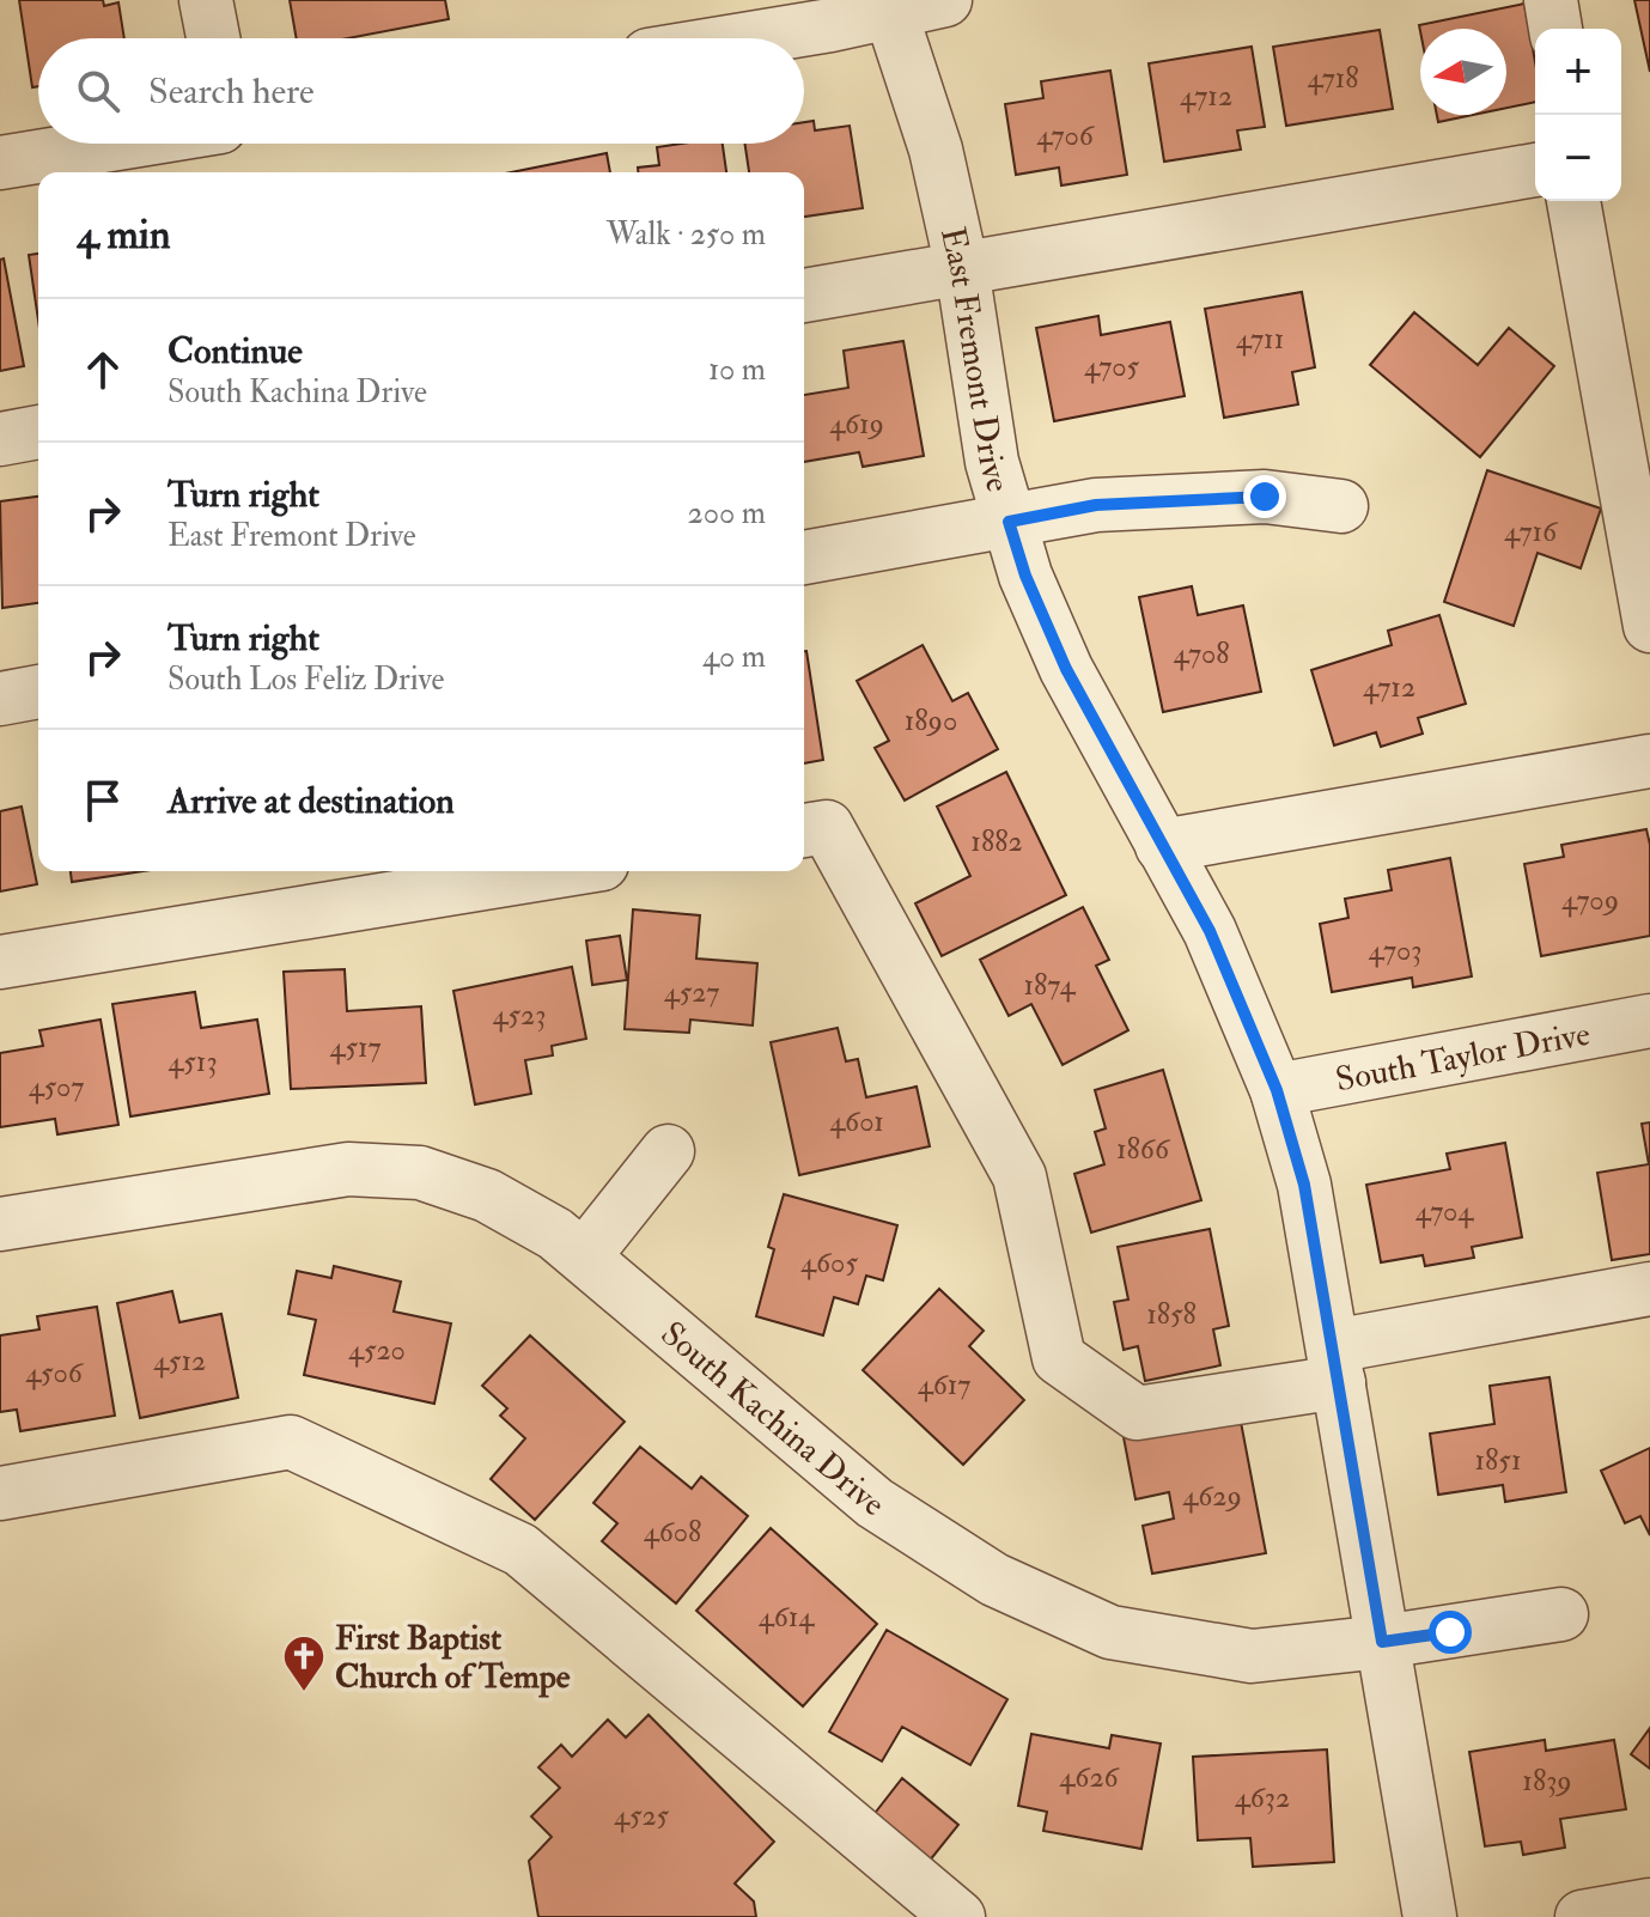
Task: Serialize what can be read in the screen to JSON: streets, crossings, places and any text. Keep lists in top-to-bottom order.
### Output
{
  "streets": {
    "street": ["East Fremont Drive", "South Taylor Drive", "South Kachina Drive"]
  },
  "crossings": [
    ["East Fremont Drive", "South Taylor Drive"],
    ["East Fremont Drive", "South Kachina Drive"]
  ],
  "places": {
    "church": ["First Baptist Church of Tempe"]
  },
  "house_numbers": [
    "4718",
    "4712",
    "4706",
    "4711",
    "4705",
    "4619",
    "4716",
    "4708",
    "4712",
    "1890",
    "1882",
    "4709",
    "4703",
    "1874",
    "4527",
    "4523",
    "4517",
    "4513",
    "4507",
    "4601",
    "1866",
    "4704",
    "4605",
    "1858",
    "4520",
    "4512",
    "4506",
    "4617",
    "1851",
    "4629",
    "4608",
    "4614",
    "4626",
    "1839",
    "4632",
    "4525"
  ],
  "north": "left",
  "page": {
    "map_buttons": ["+", "−"],
    "search": "Search here",
    "heading": ["4 min", "Walk · 250 m"],
    "list": [
      ["Continue", "South Kachina Drive", "10 m"],
      ["Turn right", "East Fremont Drive", "200 m"],
      ["Turn right", "South Los Feliz Drive", "40 m"],
      "Arrive at destination"
    ]
  }
}
